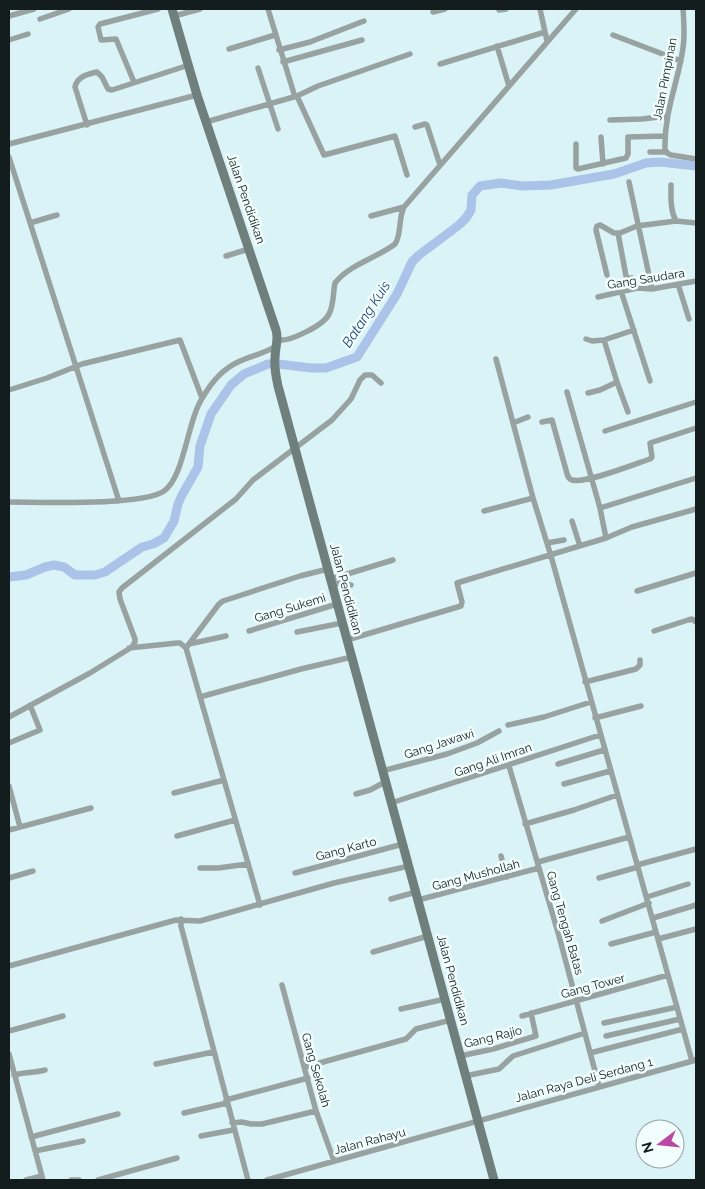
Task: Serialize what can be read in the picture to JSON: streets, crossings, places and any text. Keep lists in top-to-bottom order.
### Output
{
  "streets": {
    "main road": ["Jalan Pendidikan"],
    "street": [
      "Jalan Pimpinan",
      "Gang Saudara",
      "Gang Sukemi",
      "Gang Jawawi",
      "Gang Ali Imran",
      "Gang Karto",
      "Gang Mushollah",
      "Gang Tengah Batas",
      "Gang Tower",
      "Gang Rajio",
      "Gang Sekolah",
      "Jalan Raya Deli Serdang 1",
      "Jalan Rahayu"
    ]
  },
  "crossings": [
    ["Jalan Pendidikan", "Gang Sukemi"],
    ["Jalan Pendidikan", "Gang Jawawi"],
    ["Jalan Pendidikan", "Gang Ali Imran"],
    ["Jalan Pendidikan", "Gang Karto"],
    ["Jalan Pendidikan", "Gang Mushollah"],
    ["Jalan Pendidikan", "Gang Rajio"],
    ["Jalan Pendidikan", "Jalan Raya Deli Serdang 1"],
    ["Jalan Pendidikan", "Jalan Rahayu"],
    ["Gang Ali Imran", "Gang Tengah Batas"],
    ["Gang Mushollah", "Gang Tengah Batas"],
    ["Gang Tengah Batas", "Gang Tower"],
    ["Gang Tengah Batas", "Jalan Raya Deli Serdang 1"],
    ["Gang Tower", "Gang Rajio"],
    ["Gang Sekolah", "Jalan Rahayu"],
    ["Jalan Raya Deli Serdang 1", "Jalan Rahayu"]
  ],
  "water": ["Batang Kuis"],
  "north": "left"
}
